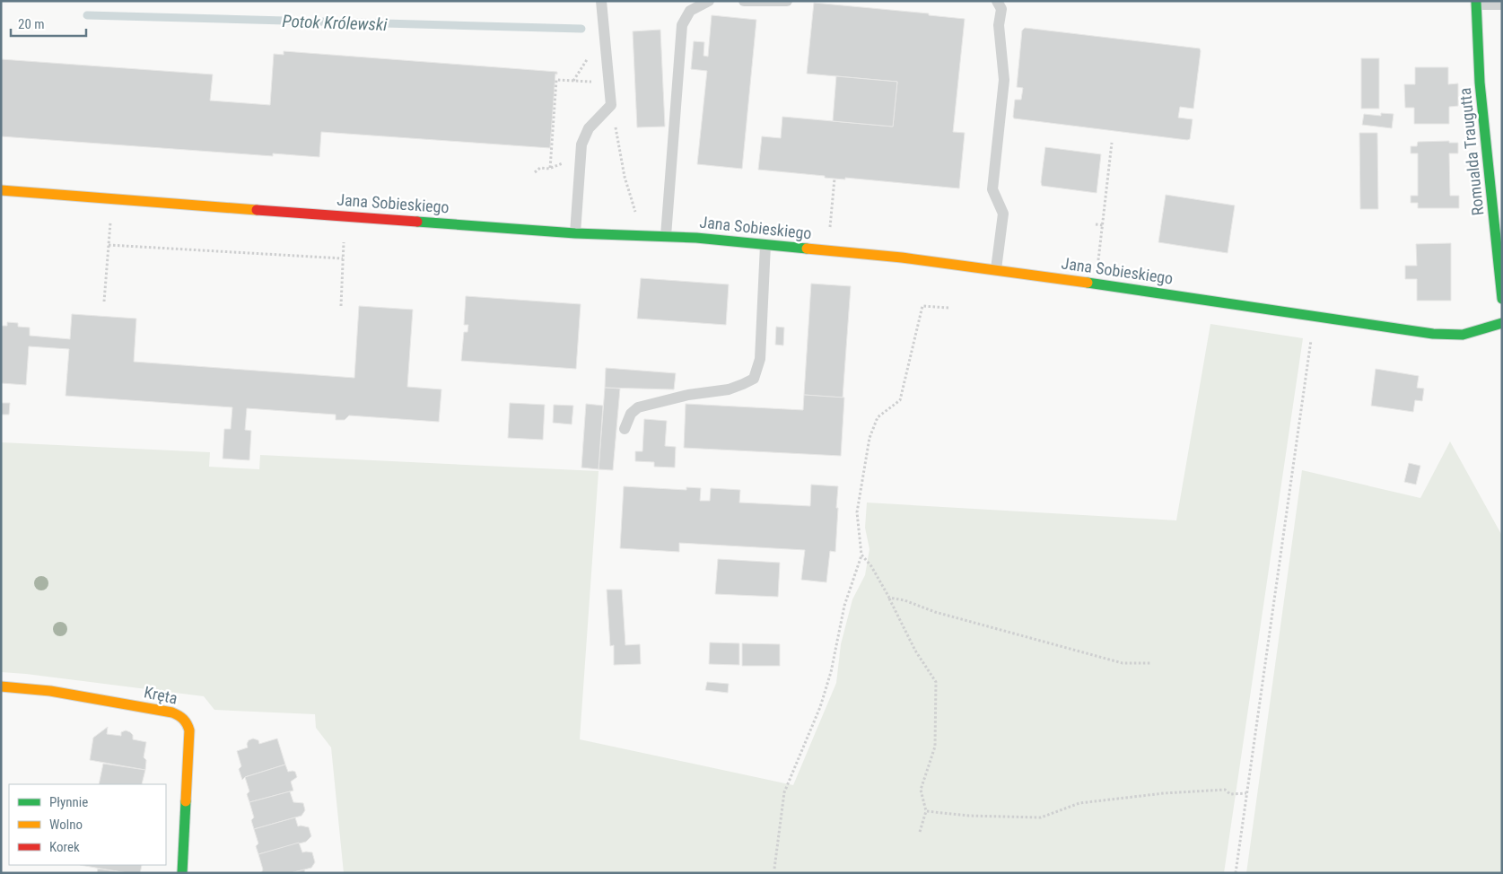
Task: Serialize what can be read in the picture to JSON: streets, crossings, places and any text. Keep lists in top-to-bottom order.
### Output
{
  "streets": {
    "main road": ["Romualda Traugutta", "Jana Sobieskiego", "Kręta"]
  },
  "water": ["Potok Królewski"],
  "legend": ["Płynnie", "Wolno", "Korek"],
  "scale_bar": "20 m"
}
